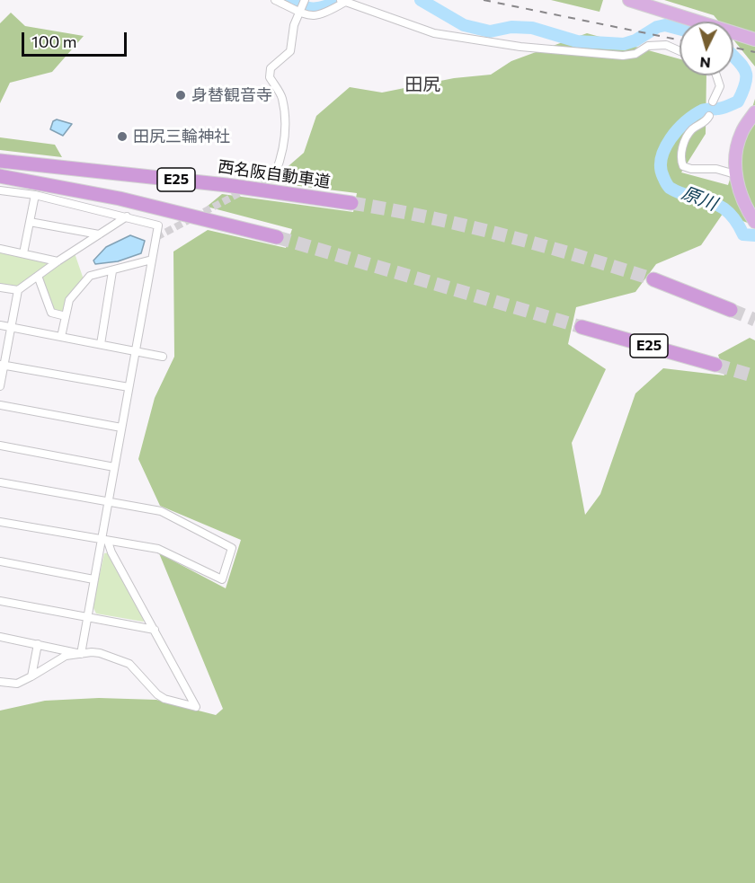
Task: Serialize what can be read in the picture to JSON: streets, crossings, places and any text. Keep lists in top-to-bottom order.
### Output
{
  "streets": {
    "highway": ["西名阪自動車道", "E25"]
  },
  "districts": ["田尻"],
  "water": ["原川"],
  "places": ["身替観音寺", "田尻三輪神社"],
  "scale_bar": "100 m",
  "north": "bottom"
}
